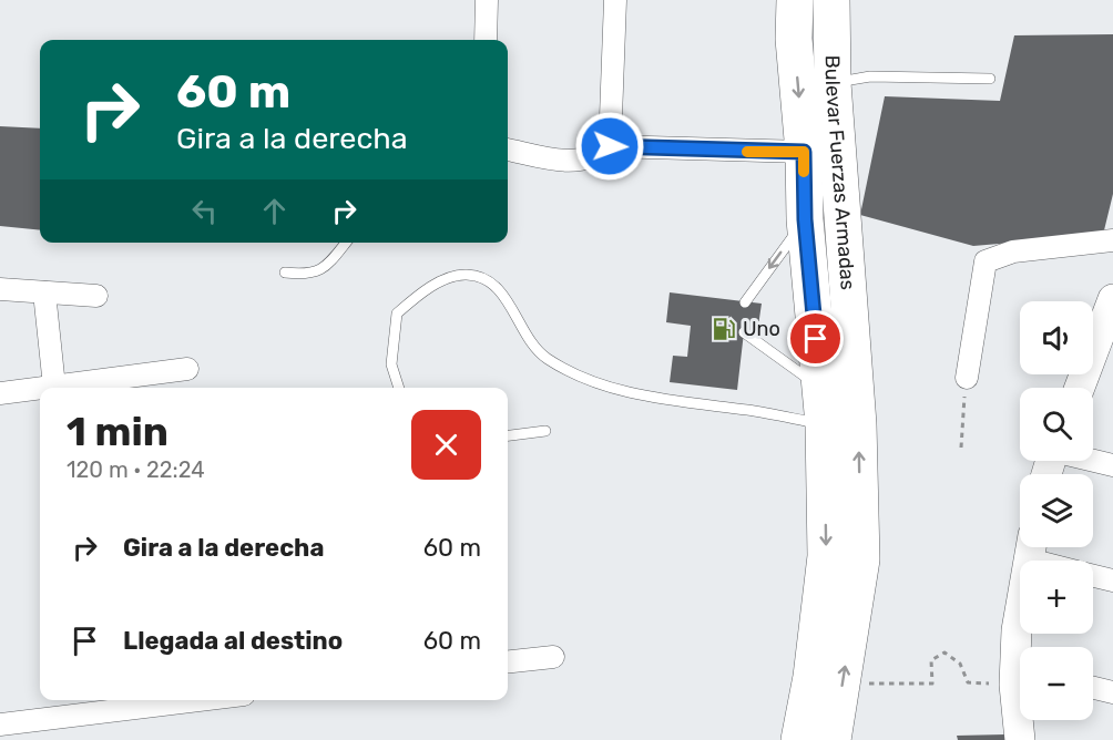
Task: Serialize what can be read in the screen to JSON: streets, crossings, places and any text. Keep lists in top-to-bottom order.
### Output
{
  "streets": {
    "highway": ["Bulevar Fuerzas Armadas"]
  },
  "places": {
    "fuel station": ["Uno"]
  },
  "page": {
    "turn": ["60 m", "Gira a la derecha"],
    "map_buttons": ["+", "−"],
    "heading": ["1 min", "120 m · 22:24"],
    "list": [
      {
        "name": "Gira a la derecha",
        "value": "60 m"
      },
      {
        "name": "Llegada al destino",
        "value": "60 m"
      }
    ]
  }
}
